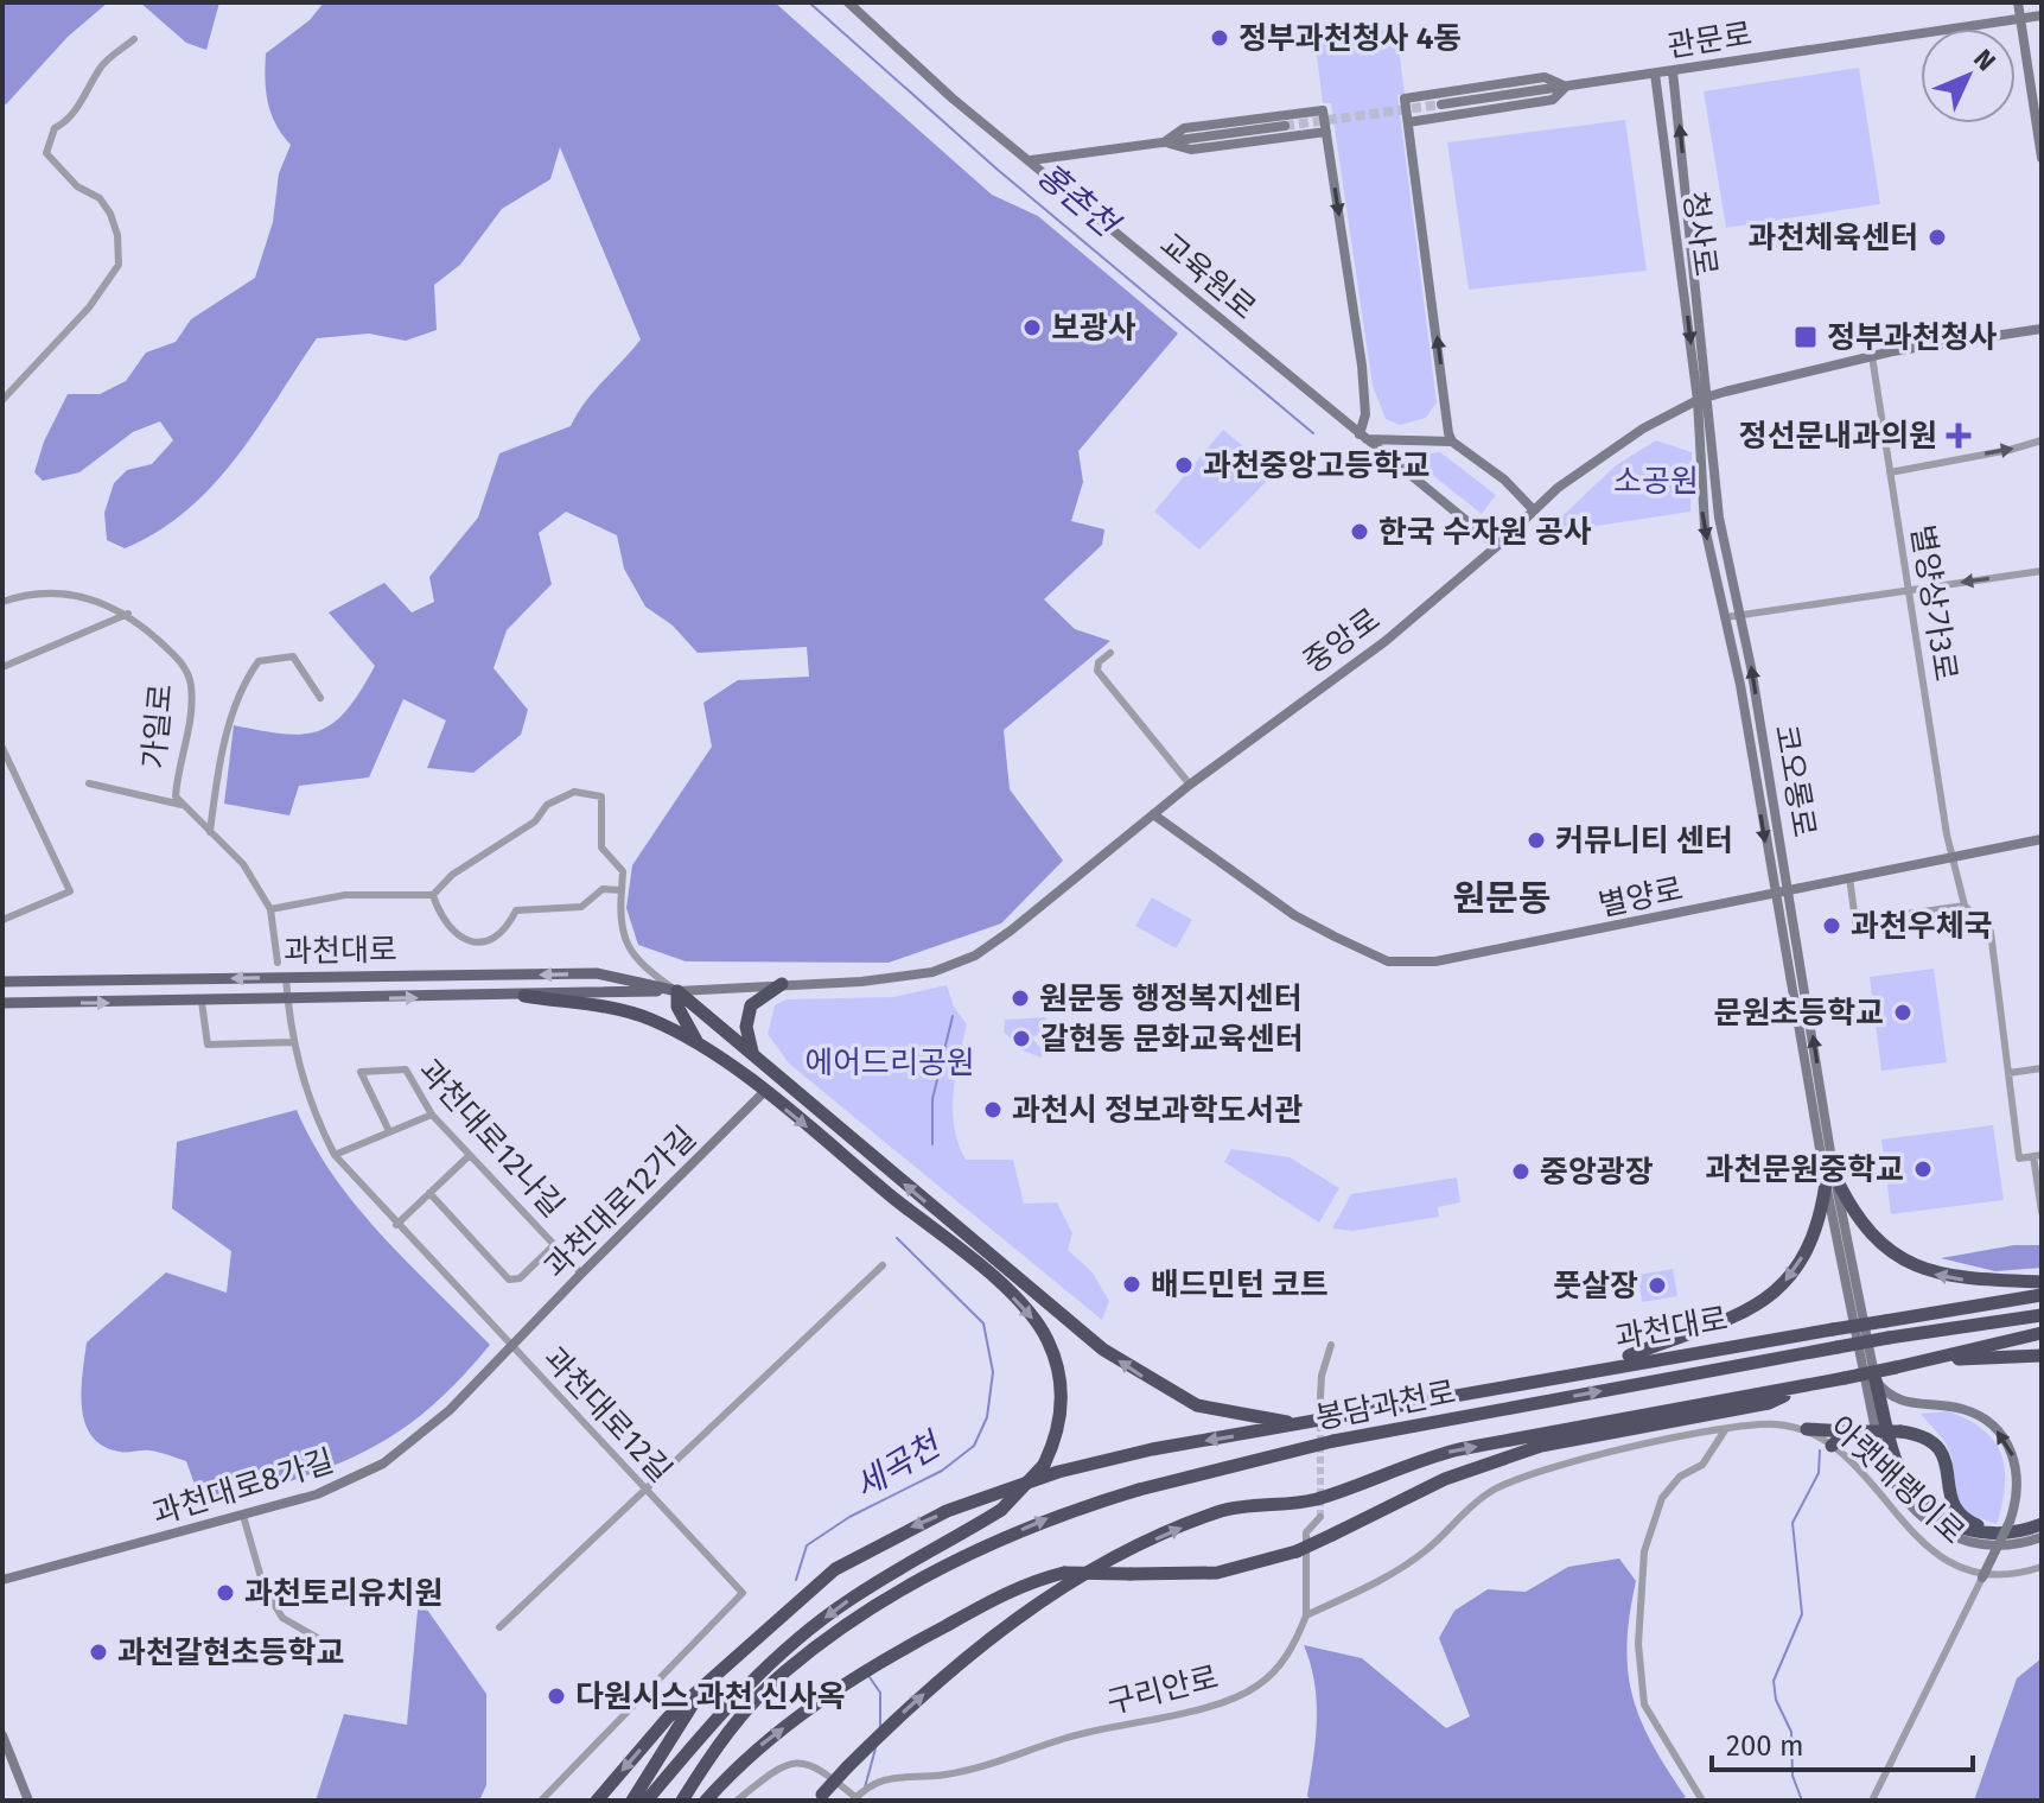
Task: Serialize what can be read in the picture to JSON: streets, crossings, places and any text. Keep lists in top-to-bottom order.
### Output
{
  "streets": {
    "highway": ["과천대로", "봉담과천로"],
    "street": [
      "관문로",
      "청사로",
      "교육원로",
      "별양상가3로",
      "중앙로",
      "가일로",
      "코오롱로",
      "별양로",
      "과천대로12나길",
      "과천대로12가길",
      "과천대로12길",
      "아랫배랭이로",
      "과천대로8가길",
      "구리안로"
    ]
  },
  "crossings": [
    ["관문로", "청사로"],
    ["청사로", "중앙로"],
    ["청사로", "코오롱로"],
    ["청사로", "별양로"],
    ["교육원로", "중앙로"],
    ["별양상가3로", "중앙로"],
    ["별양상가3로", "별양로"],
    ["중앙로", "코오롱로"],
    ["중앙로", "별양로"],
    ["중앙로", "과천대로"],
    ["코오롱로", "별양로"],
    ["과천대로", "과천대로12길"],
    ["과천대로12나길", "과천대로12가길"],
    ["과천대로12가길", "과천대로12길"],
    ["과천대로12가길", "과천대로8가길"],
    ["과천대로12길", "과천대로8가길"]
  ],
  "one_way": ["코오롱로"],
  "districts": ["원문동"],
  "water": ["홍촌천", "세곡천"],
  "parks": ["소공원", "에어드리공원"],
  "places": {
    "other": [
      "정부과천청사 4동",
      "과천체육센터",
      "보광사",
      "과천중앙고등학교",
      "한국 수자원 공사",
      "커뮤니티 센터",
      "과천우체국",
      "원문동 행정복지센터",
      "문원초등학교",
      "갈현동 문화교육센터",
      "과천시 정보과학도서관",
      "과천문원중학교",
      "중앙광장",
      "배드민턴 코트",
      "풋살장",
      "과천토리유치원",
      "과천갈현초등학교",
      "다원시스 과천 신사옥"
    ],
    "transit": ["정부과천청사"],
    "health": ["정선문내과의원"]
  },
  "scale_bar": "200 m",
  "north": "top right"
}
